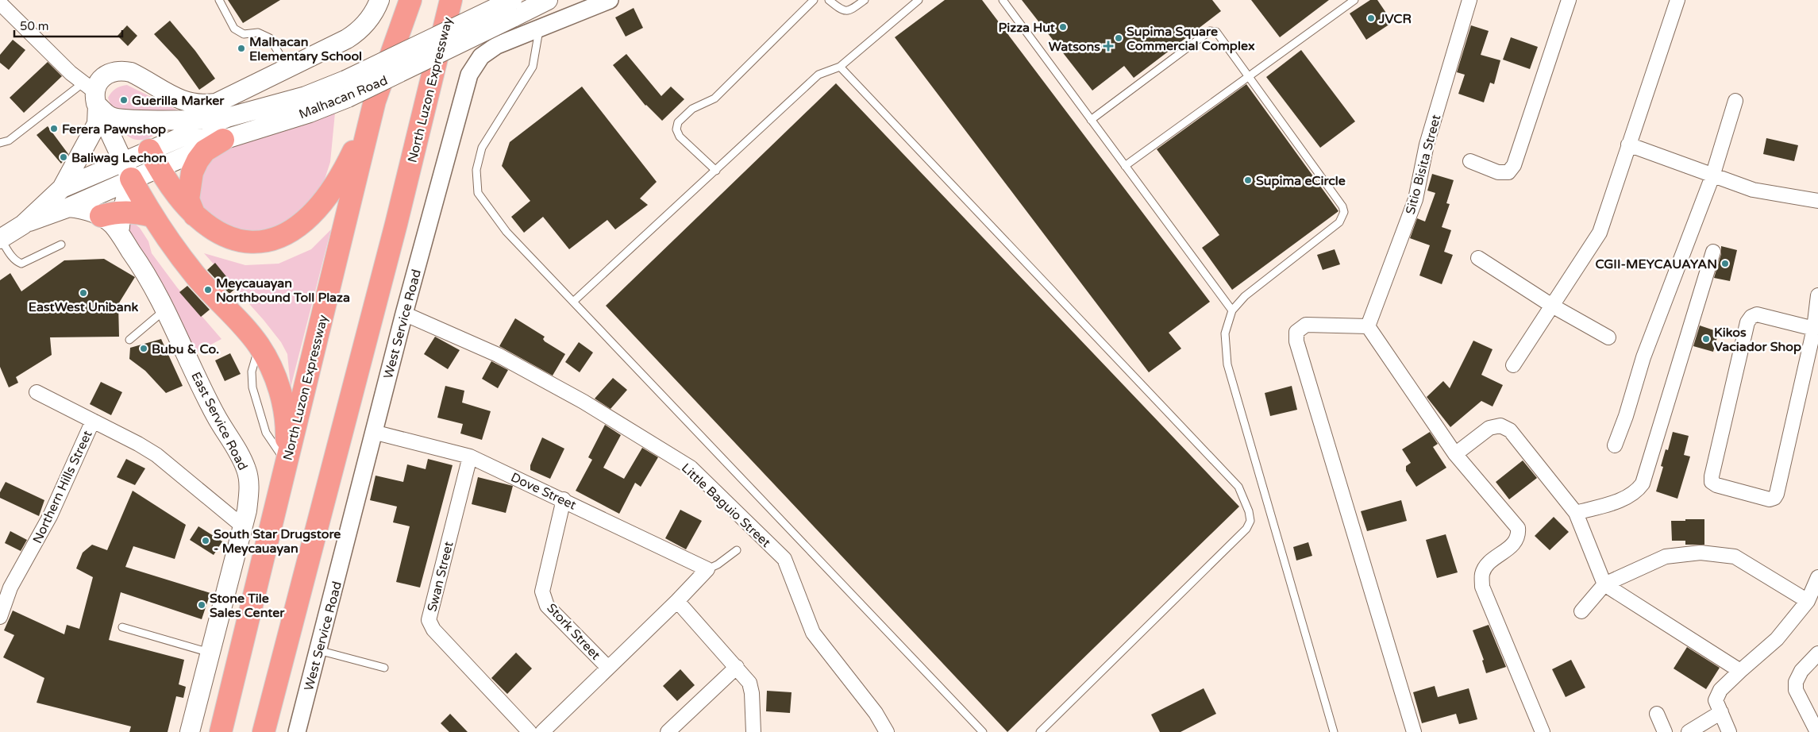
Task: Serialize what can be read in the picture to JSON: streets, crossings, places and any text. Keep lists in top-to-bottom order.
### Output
{
  "streets": {
    "highway": ["North Luzon Expressway"],
    "main road": ["Malhacan Road", "East Service Road"],
    "street": [
      "Sitio Bisita Street",
      "West Service Road",
      "Northern Hills Street",
      "Dove Street",
      "Little Baguio Street",
      "Swan Street",
      "Stork Street"
    ]
  },
  "crossings": [
    ["Malhacan Road", "East Service Road"],
    ["West Service Road", "Dove Street"],
    ["West Service Road", "Little Baguio Street"],
    ["East Service Road", "Northern Hills Street"],
    ["Dove Street", "Swan Street"],
    ["Dove Street", "Stork Street"]
  ],
  "places": {
    "other": [
      "JVCR",
      "Pizza Hut",
      "Supima Square Commercial Complex",
      "Malhacan Elementary School",
      "Guerilla Marker",
      "Ferera Pawnshop",
      "Baliwag Lechon",
      "Supima eCircle",
      "CGII-MEYCAUAYAN",
      "Meycauayan Northbound Toll Plaza",
      "EastWest Unibank",
      "Kikos Vaciador Shop",
      "Bubu & Co.",
      "South Star Drugstore - Meycauayan",
      "Stone Tile Sales Center"
    ],
    "health": ["Watsons"]
  },
  "scale_bar": "50 m"
}
